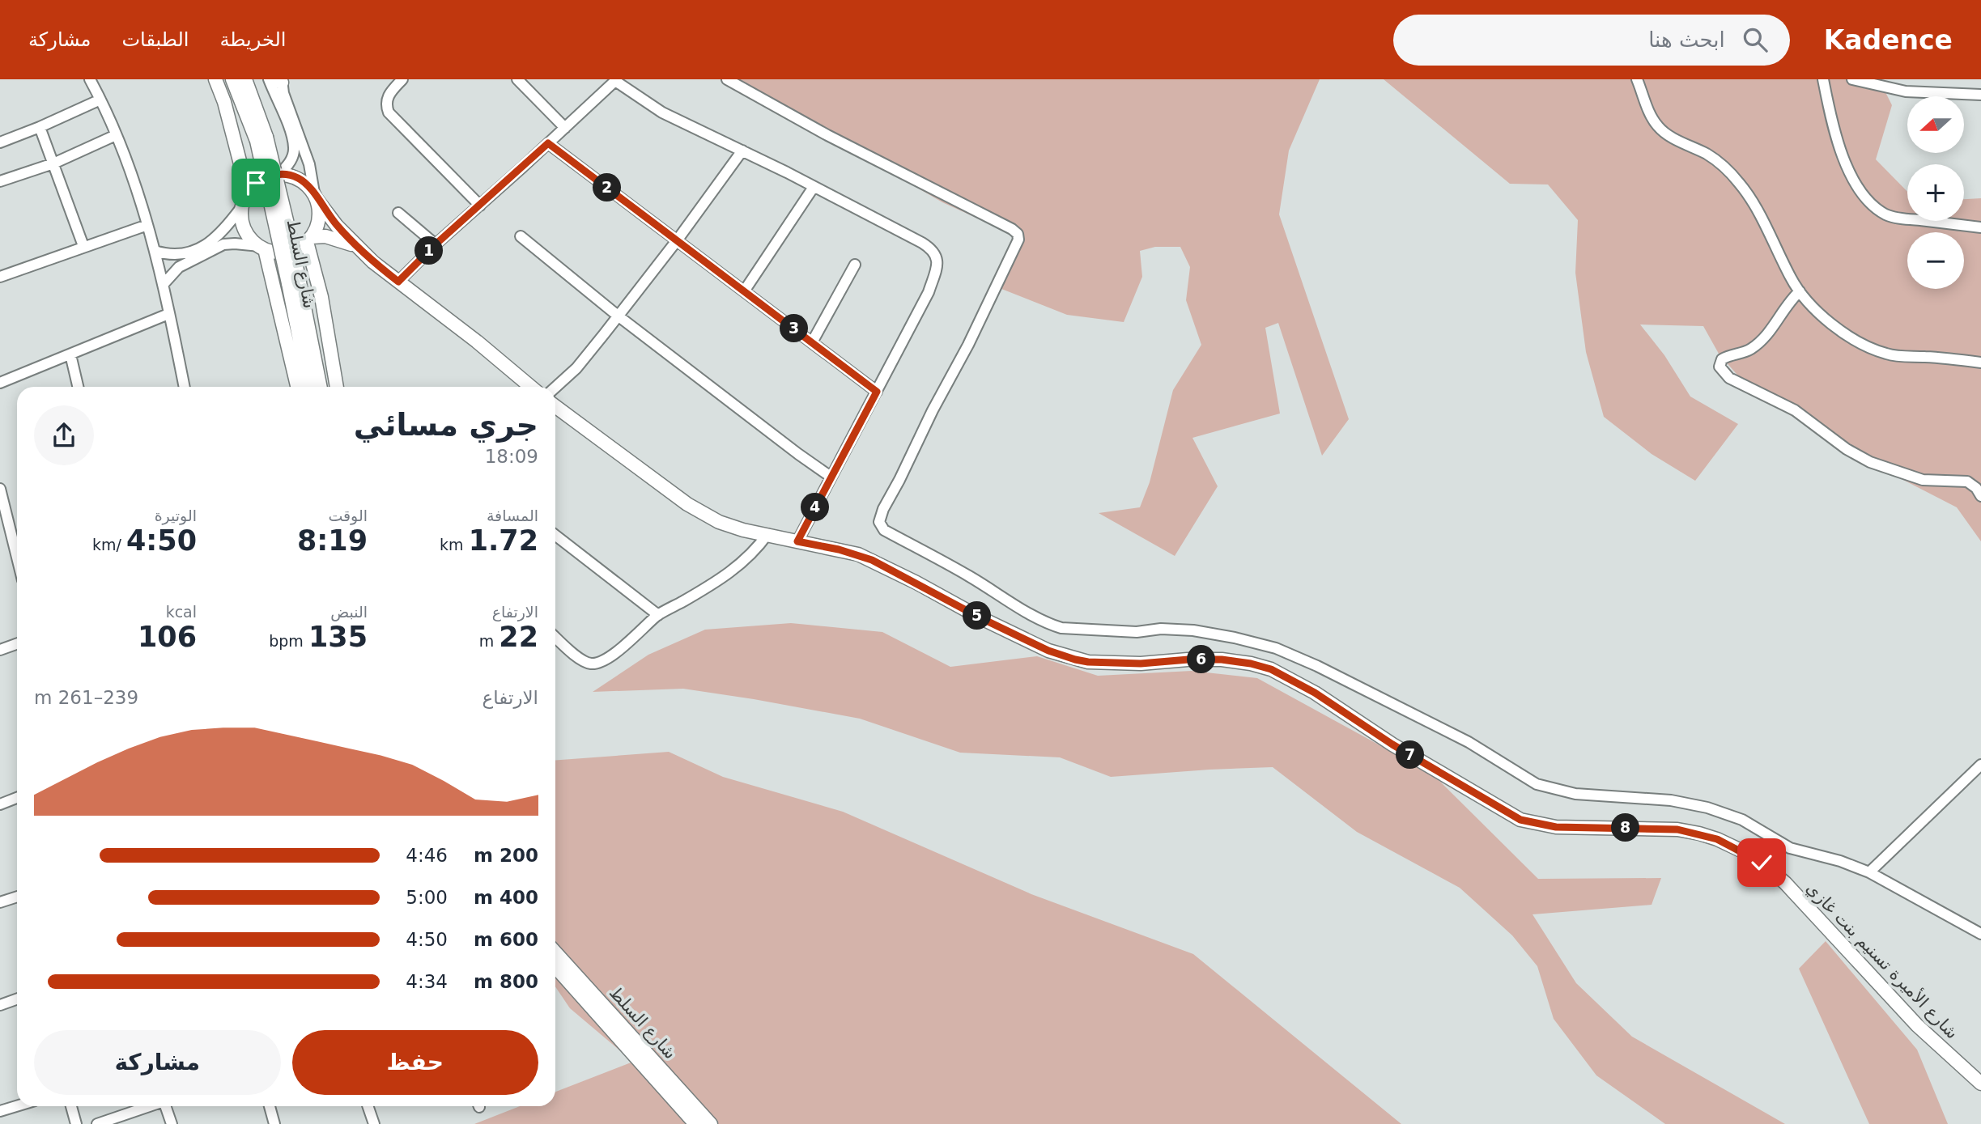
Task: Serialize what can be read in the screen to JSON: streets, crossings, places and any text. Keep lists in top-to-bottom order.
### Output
{
  "streets": {
    "main road": ["شارع السلط", "شارع الأميرة تسنيم بنت غازي"]
  },
  "north": "left",
  "page": {
    "header": "Kadence",
    "search": "ابحث هنا",
    "nav": ["الخريطة", "الطبقات", "مشاركة"],
    "map_buttons": ["+", "−"],
    "pins": [
      "2",
      "1",
      "3",
      "4",
      "5",
      "6",
      "7",
      "8"
    ],
    "heading": ["جري مسائي", "18:09"],
    "stats": [
      ["المسافة", "1.72 km"],
      ["الوقت", "8:19"],
      ["الوتيرة", "4:50 /km"],
      ["الارتفاع", "22 m"],
      ["النبض", "135 bpm"],
      ["kcal", "106"]
    ],
    "chart": ["الارتفاع", "239–261 m"],
    "list": [
      {
        "name": "200 m",
        "note": "4:46"
      },
      {
        "name": "400 m",
        "note": "5:00"
      },
      {
        "name": "600 m",
        "note": "4:50"
      },
      {
        "name": "800 m",
        "note": "4:34"
      }
    ],
    "buttons": ["حفظ", "مشاركة"]
  }
}
